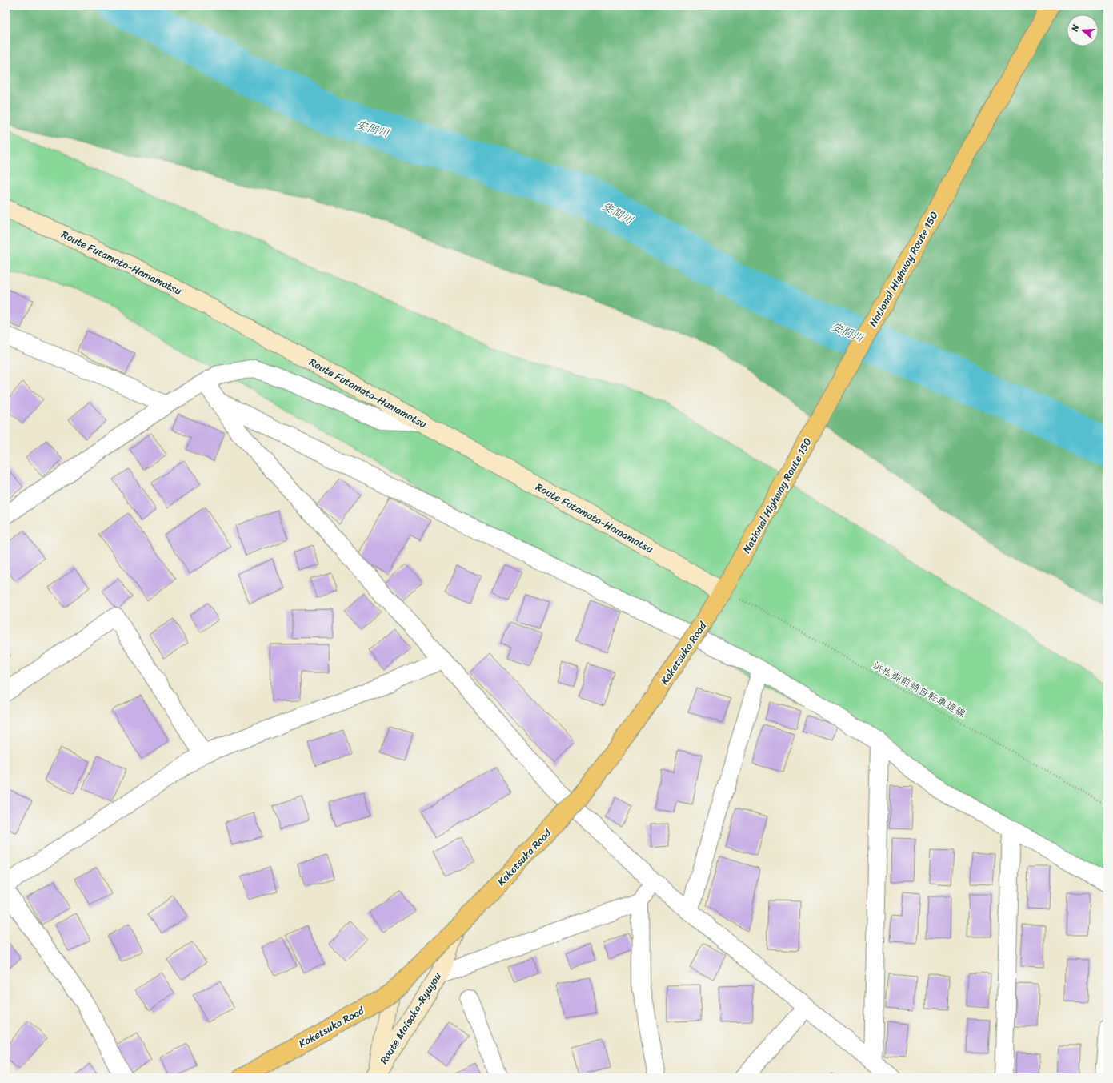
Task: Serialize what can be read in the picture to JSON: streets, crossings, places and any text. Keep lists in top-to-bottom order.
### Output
{
  "streets": {
    "highway": ["National Highway Route 150", "Kaketsuka Road"],
    "main road": ["Route Futamata-Hamamatsu", "Route Maisaka-Ryuyou"],
    "path": ["浜松御前崎自転車道線"]
  },
  "crossings": [
    ["Route Futamata-Hamamatsu", "Kaketsuka Road"],
    ["Route Futamata-Hamamatsu", "浜松御前崎自転車道線"],
    ["National Highway Route 150", "Kaketsuka Road"],
    ["Kaketsuka Road", "浜松御前崎自転車道線"],
    ["Kaketsuka Road", "Route Maisaka-Ryuyou"]
  ],
  "water": ["安間川"],
  "north": "left"
}
